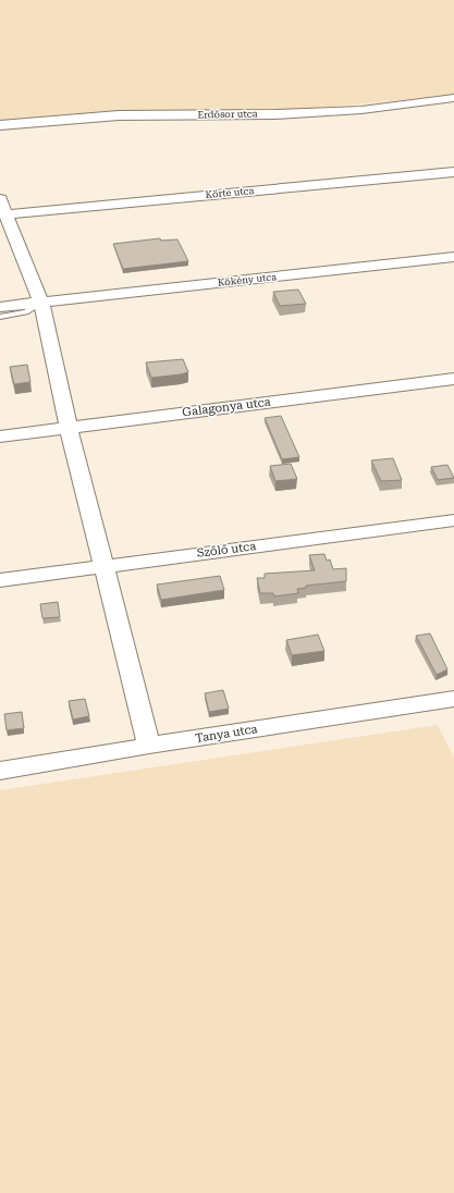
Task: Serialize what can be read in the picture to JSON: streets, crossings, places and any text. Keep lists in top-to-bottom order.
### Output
{
  "streets": {
    "street": [
      "Erdősor utca",
      "Körte utca",
      "Kökény utca",
      "Galagonya utca",
      "Szőlő utca",
      "Tanya utca"
    ]
  }
}
